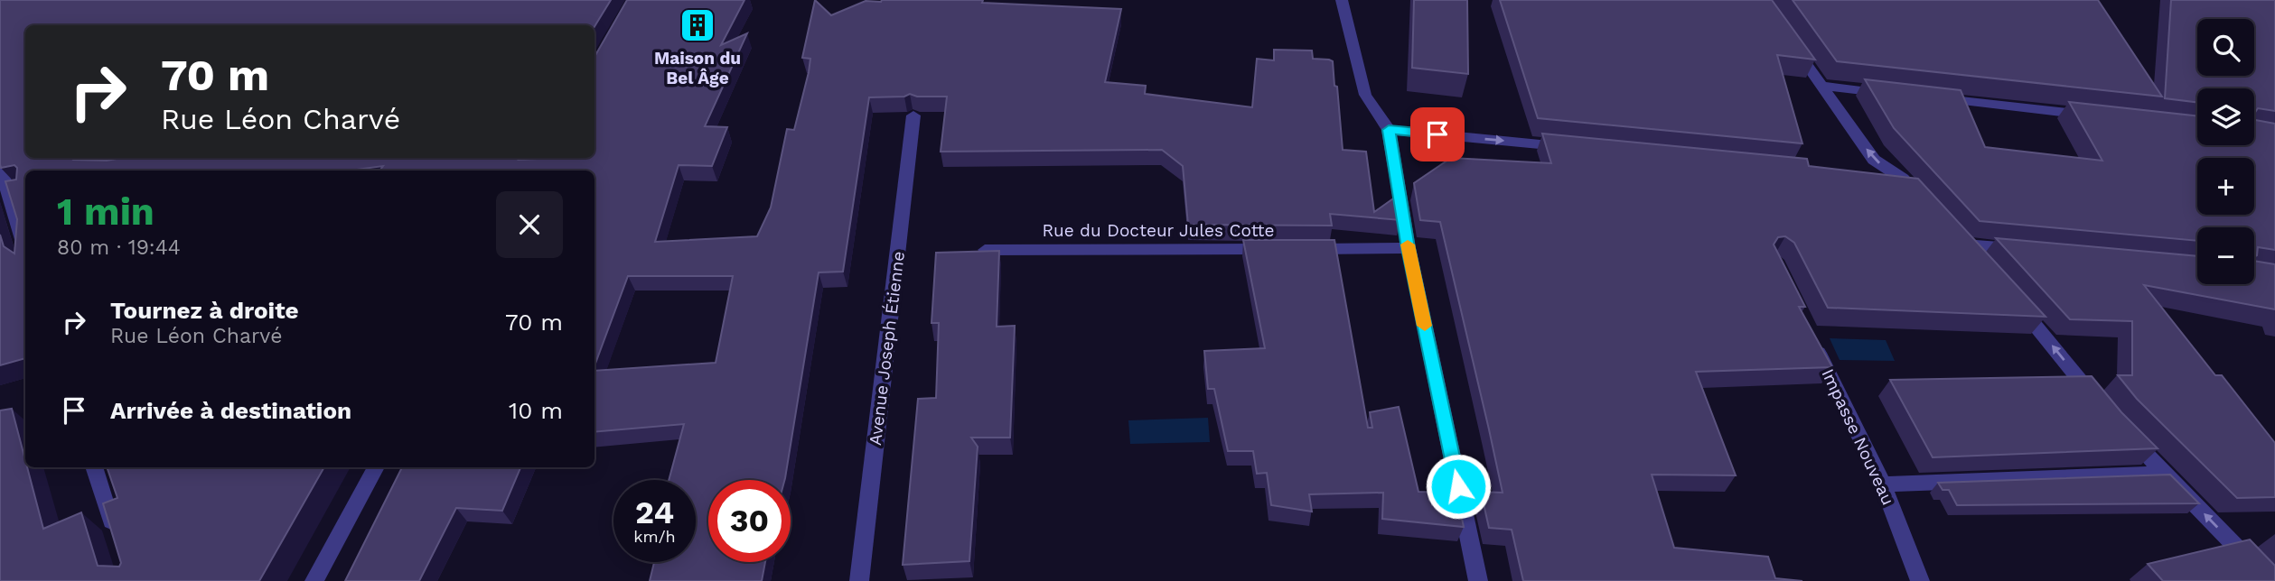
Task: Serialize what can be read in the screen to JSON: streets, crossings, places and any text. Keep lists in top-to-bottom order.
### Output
{
  "streets": {
    "street": ["Rue du Docteur Jules Cotte", "Avenue Joseph Étienne", "Impasse Nouveau"]
  },
  "places": {
    "building": ["Maison du Bel Âge"]
  },
  "page": {
    "map_buttons": ["+", "−"],
    "turn": ["70 m", "Rue Léon Charvé"],
    "heading": ["1 min", "80 m · 19:44"],
    "list": [
      {
        "name": "Tournez à droite",
        "note": "Rue Léon Charvé",
        "value": "70 m"
      },
      {
        "name": "Arrivée à destination",
        "value": "10 m"
      }
    ],
    "speed": "24 km/h",
    "limit": "30"
  }
}
